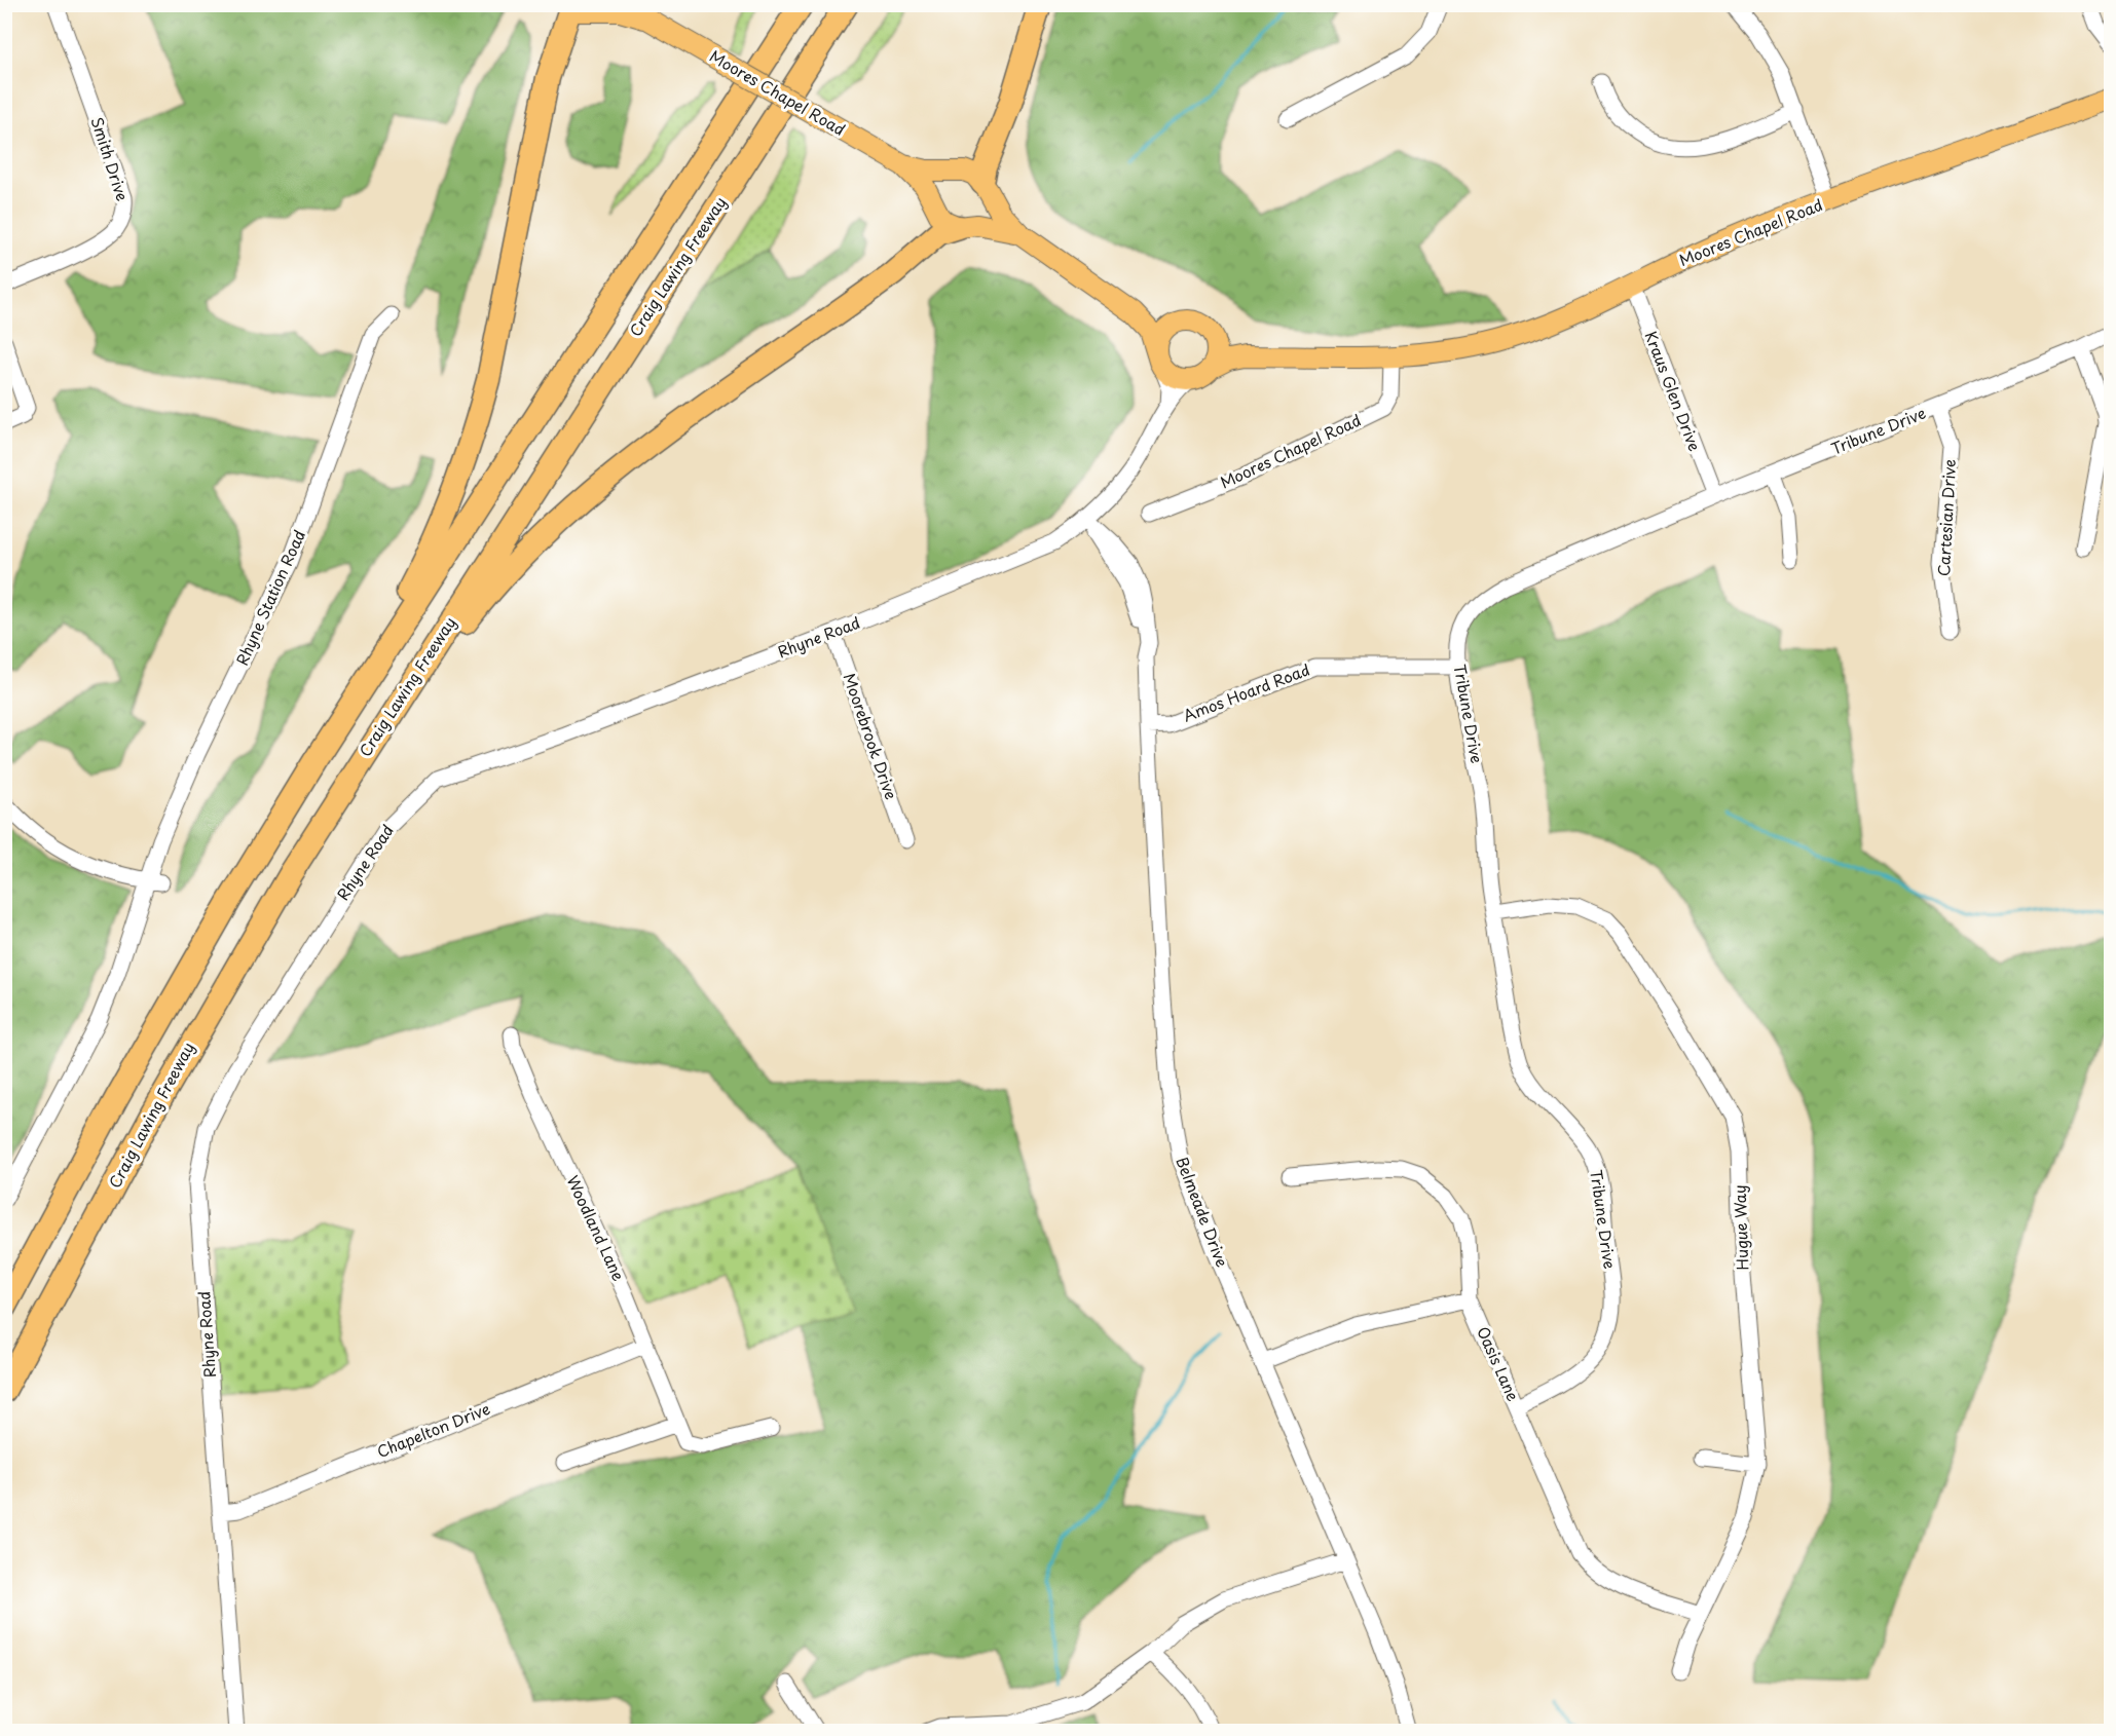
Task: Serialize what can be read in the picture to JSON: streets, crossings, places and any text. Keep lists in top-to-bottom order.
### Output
{
  "streets": {
    "highway": ["Craig Lawing Freeway"],
    "main road": ["Moores Chapel Road"],
    "street": [
      "Smith Drive",
      "Kraus Glen Drive",
      "Tribune Drive",
      "Cartesian Drive",
      "Rhyne Station Road",
      "Rhyne Road",
      "Amos Hoard Road",
      "Moorebrook Drive",
      "Belmeade Drive",
      "Hugue Way",
      "Woodland Lane",
      "Oasis Lane",
      "Chapelton Drive"
    ]
  },
  "crossings": [
    ["Moores Chapel Road", "Kraus Glen Drive"],
    ["Moores Chapel Road", "Rhyne Road"],
    ["Kraus Glen Drive", "Tribune Drive"],
    ["Tribune Drive", "Cartesian Drive"],
    ["Tribune Drive", "Amos Hoard Road"],
    ["Tribune Drive", "Hugue Way"],
    ["Tribune Drive", "Oasis Lane"],
    ["Rhyne Road", "Moorebrook Drive"],
    ["Rhyne Road", "Belmeade Drive"],
    ["Rhyne Road", "Chapelton Drive"],
    ["Amos Hoard Road", "Belmeade Drive"],
    ["Hugue Way", "Oasis Lane"],
    ["Woodland Lane", "Chapelton Drive"]
  ]
}
